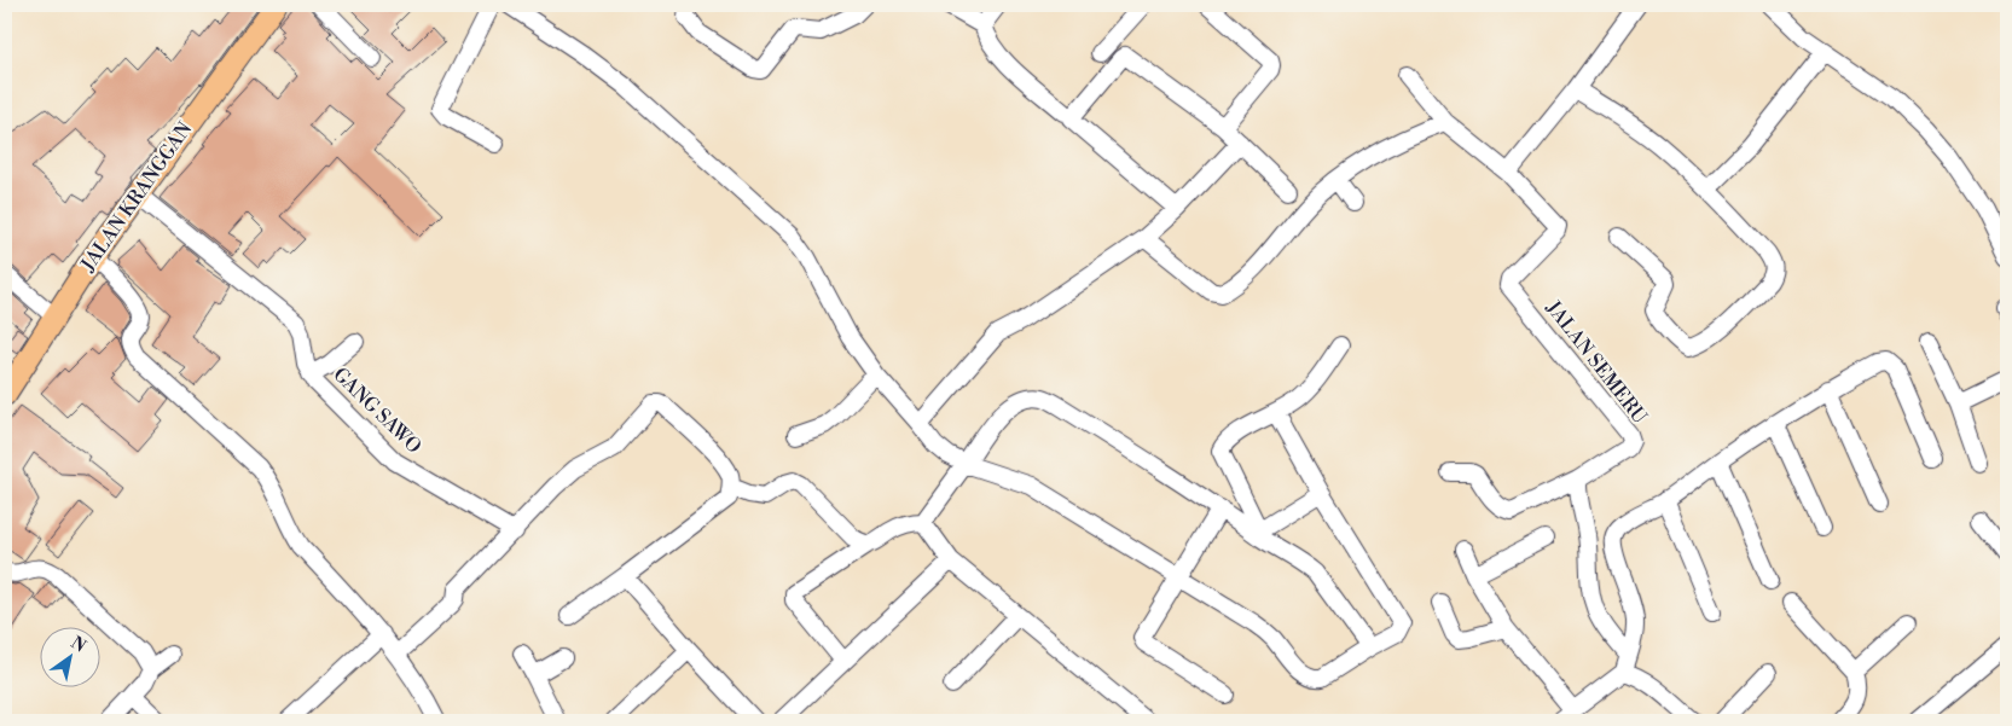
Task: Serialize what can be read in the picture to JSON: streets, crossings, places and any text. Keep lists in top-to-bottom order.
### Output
{
  "streets": {
    "main road": ["JALAN KRANGGAN"],
    "street": ["JALAN SEMERU", "GANG SAWO"]
  },
  "crossings": [
    ["JALAN KRANGGAN", "GANG SAWO"]
  ],
  "north": "top right"
}
